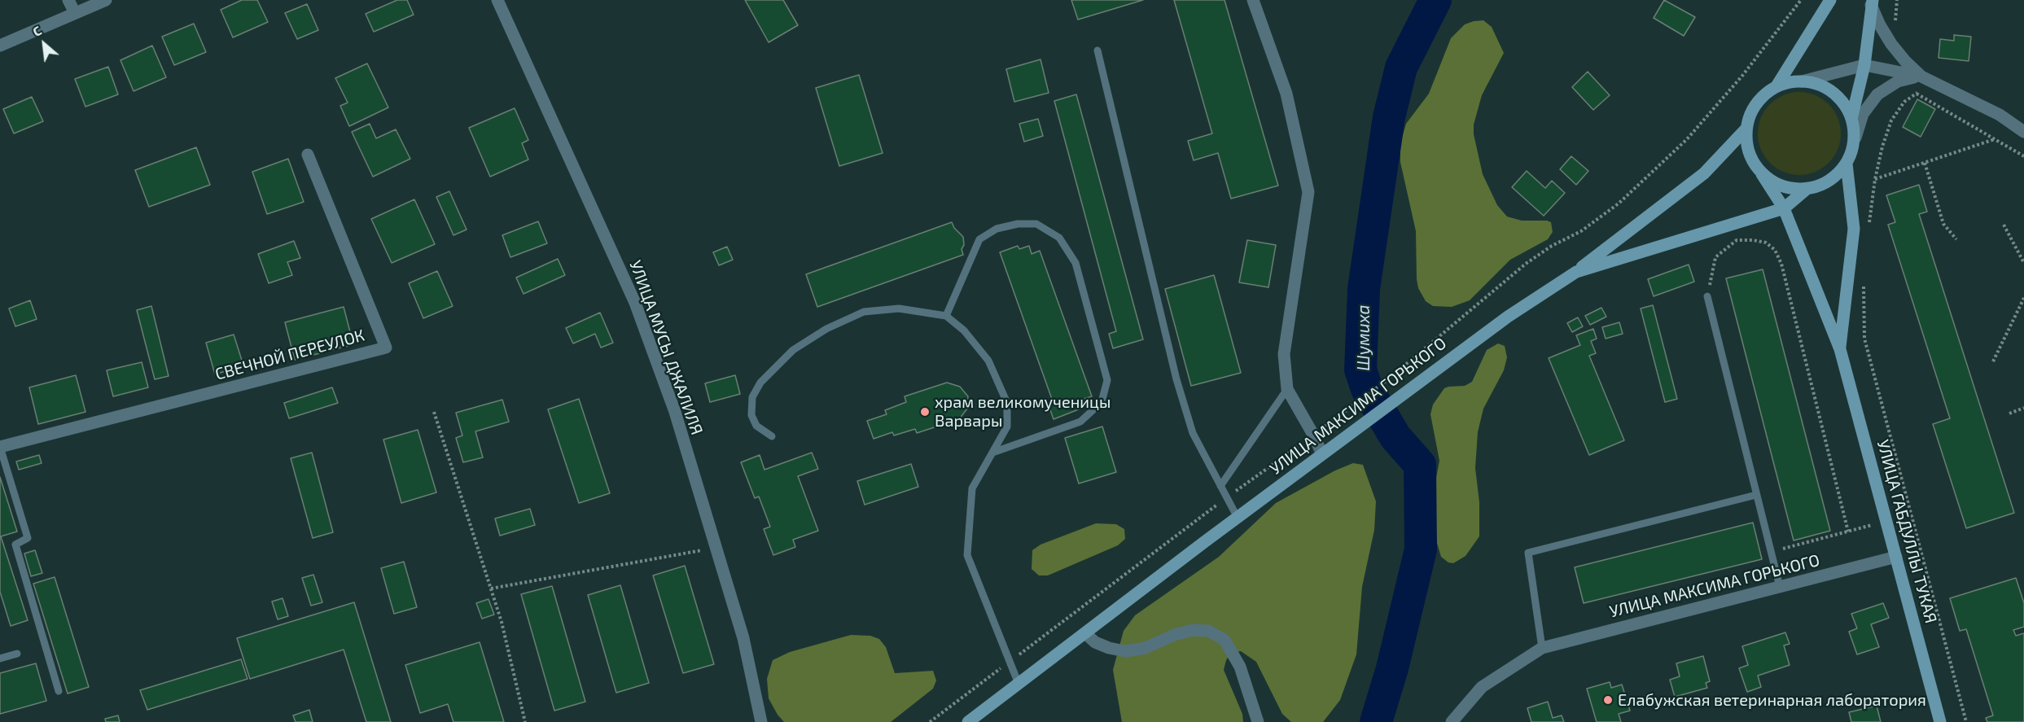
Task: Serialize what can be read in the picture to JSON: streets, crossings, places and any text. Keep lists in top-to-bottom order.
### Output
{
  "streets": {
    "main road": ["УЛИЦА МАКСИМА ГОРЬКОГО", "УЛИЦА ГАБДУЛЛЫ ТУКАЯ"],
    "street": ["УЛИЦА МУСЫ ДЖАЛИЛЯ", "СВЕЧНОЙ ПЕРЕУЛОК"]
  },
  "crossings": [
    ["УЛИЦА МАКСИМА ГОРЬКОГО", "УЛИЦА ГАБДУЛЛЫ ТУКАЯ"]
  ],
  "water": ["Шумиха"],
  "places": ["храм великомученицы Варвары", "Елабужская ветеринарная лаборатория"],
  "north": "top left"
}
